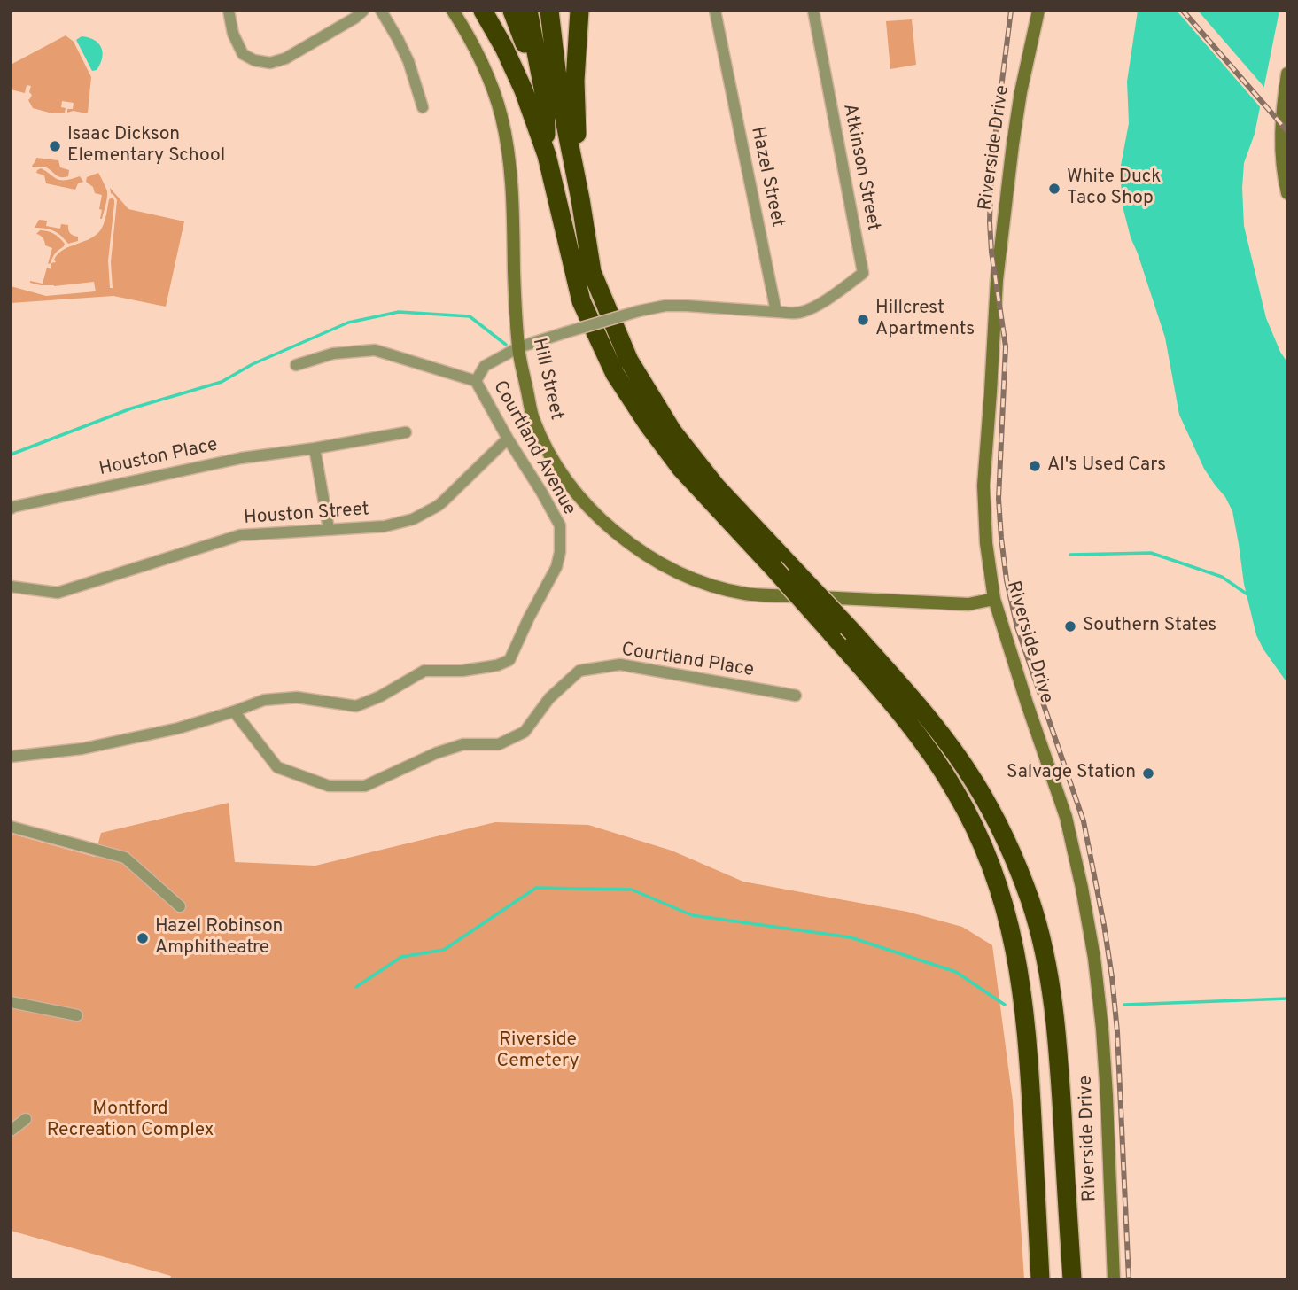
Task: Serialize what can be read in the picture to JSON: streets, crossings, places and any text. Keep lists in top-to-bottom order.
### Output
{
  "streets": {
    "main road": ["Riverside Drive", "Hill Street"],
    "street": [
      "Atkinson Street",
      "Hazel Street",
      "Courtland Avenue",
      "Houston Place",
      "Houston Street",
      "Courtland Place"
    ]
  },
  "crossings": [
    ["Riverside Drive", "Hill Street"],
    ["Atkinson Street", "Hazel Street"],
    ["Atkinson Street", "Courtland Avenue"],
    ["Hazel Street", "Courtland Avenue"],
    ["Hill Street", "Courtland Avenue"],
    ["Courtland Avenue", "Houston Street"],
    ["Courtland Avenue", "Courtland Place"]
  ],
  "parks": ["Riverside Cemetery", "Montford Recreation Complex"],
  "places": [
    "Isaac Dickson Elementary School",
    "White Duck Taco Shop",
    "Hillcrest Apartments",
    "Al's Used Cars",
    "Southern States",
    "Salvage Station",
    "Hazel Robinson Amphitheatre"
  ]
}
